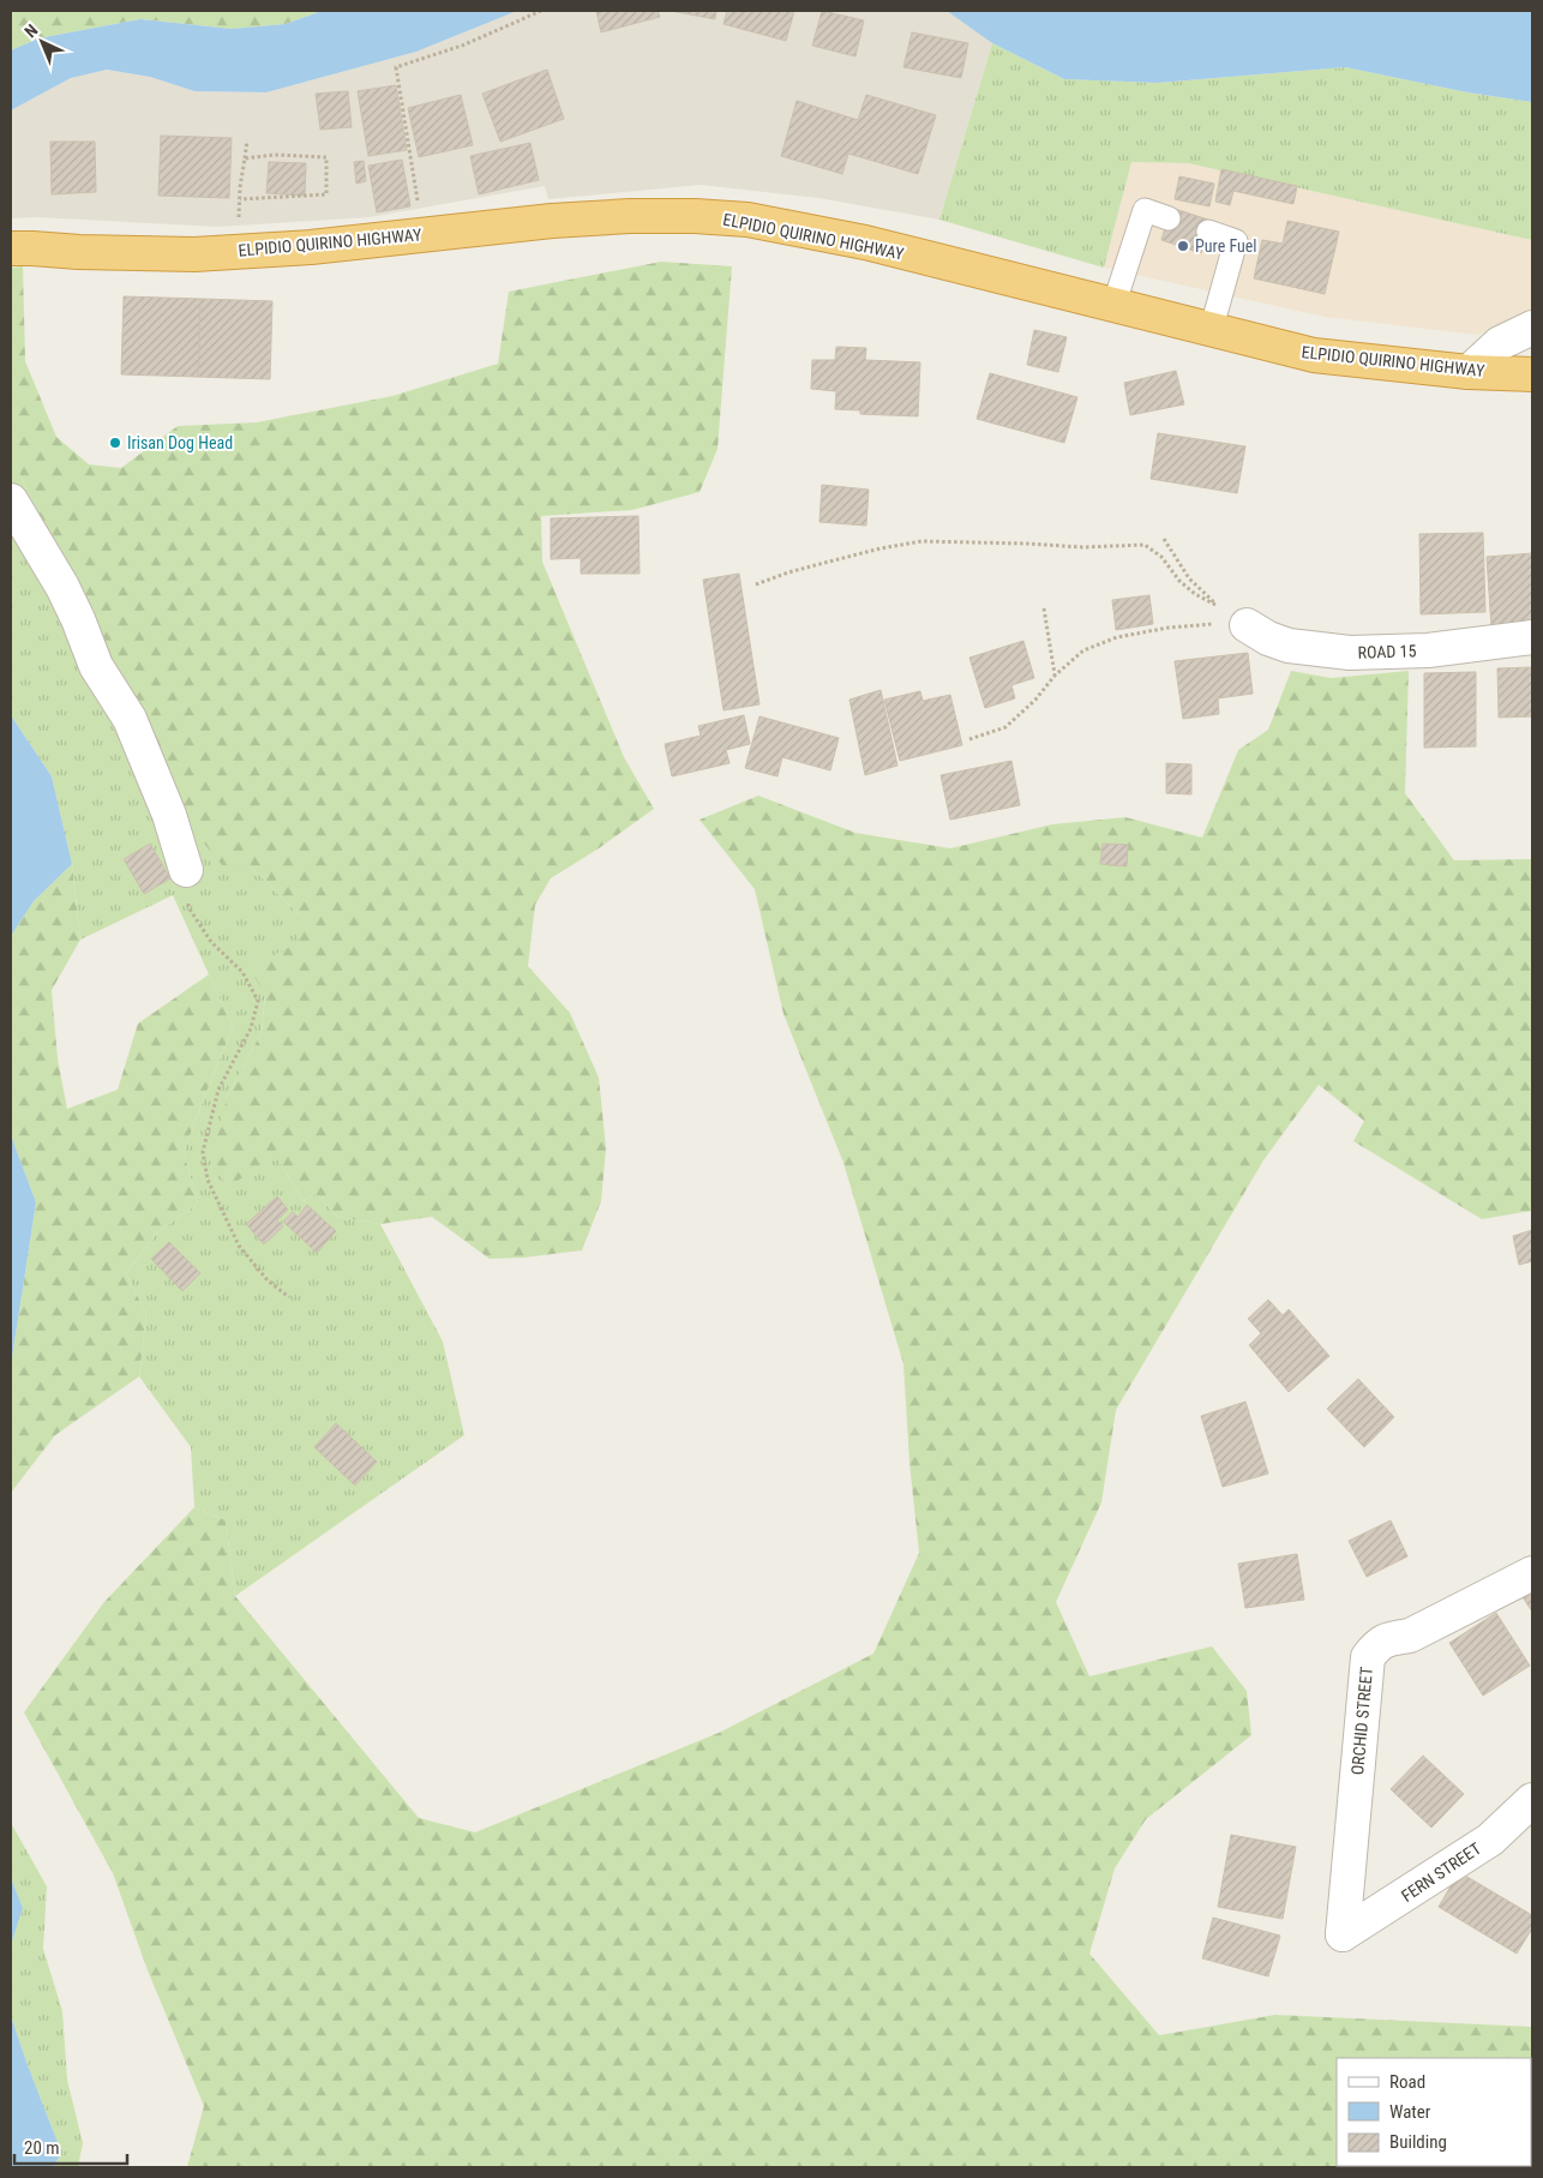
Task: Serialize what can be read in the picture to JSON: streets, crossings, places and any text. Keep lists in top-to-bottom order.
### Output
{
  "streets": {
    "highway": ["ELPIDIO QUIRINO HIGHWAY"],
    "street": ["ROAD 15", "ORCHID STREET", "FERN STREET"]
  },
  "crossings": [
    ["ORCHID STREET", "FERN STREET"]
  ],
  "places": ["Pure Fuel", "Irisan Dog Head"],
  "legend": ["Road", "Water", "Building"],
  "scale_bar": "20 m",
  "north": "top left"
}
